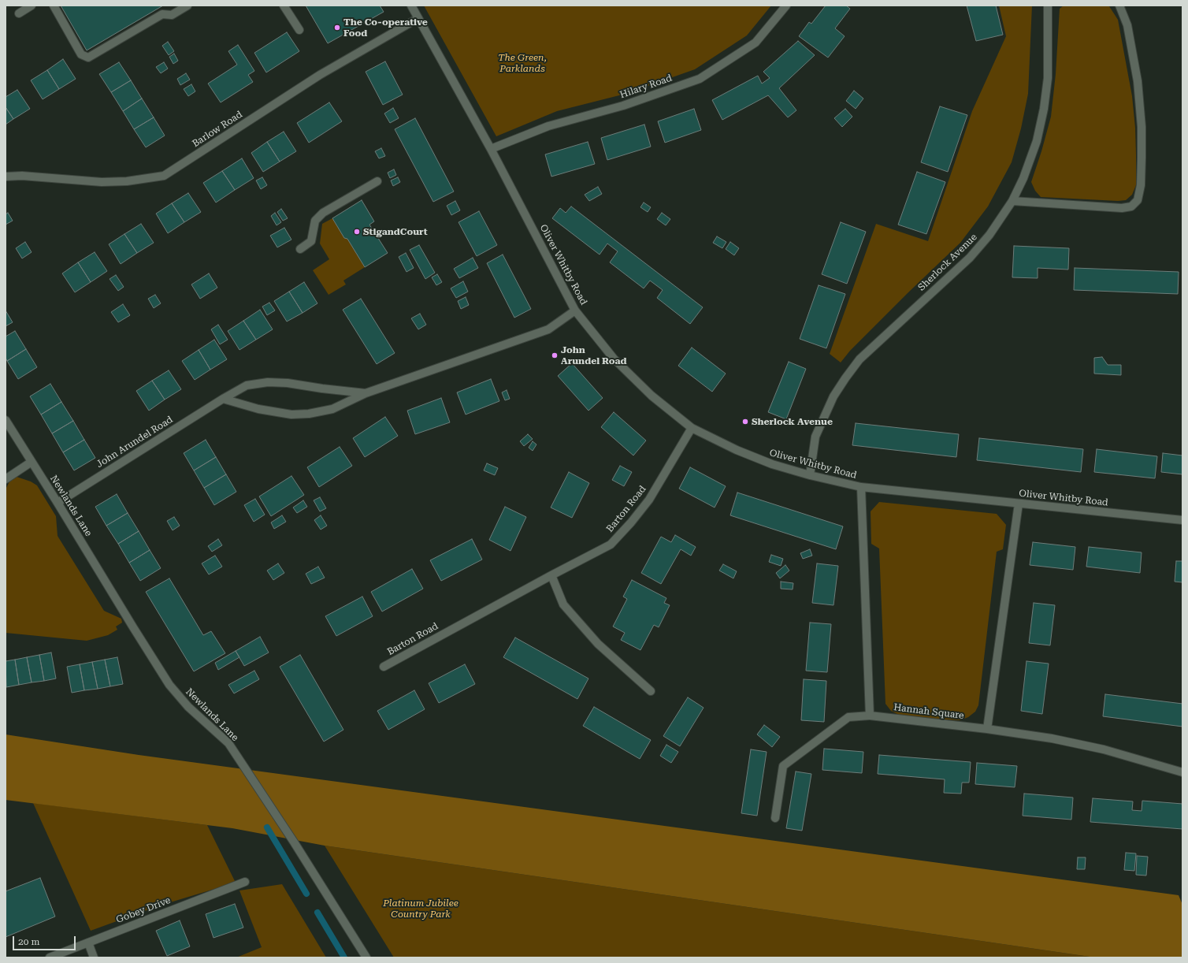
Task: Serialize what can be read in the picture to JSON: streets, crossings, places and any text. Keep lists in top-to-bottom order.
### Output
{
  "streets": {
    "street": [
      "Hilary Road",
      "Barlow Road",
      "Sherlock Avenue",
      "Oliver Whitby Road",
      "John Arundel Road",
      "Newlands Lane",
      "Barton Road",
      "Hannah Square",
      "Gobey Drive"
    ]
  },
  "crossings": [
    ["Hilary Road", "Oliver Whitby Road"],
    ["Barlow Road", "Oliver Whitby Road"],
    ["Sherlock Avenue", "Oliver Whitby Road"],
    ["Oliver Whitby Road", "John Arundel Road"],
    ["Oliver Whitby Road", "Barton Road"],
    ["John Arundel Road", "Newlands Lane"]
  ],
  "parks": ["The Green, Parklands", "Platinum Jubilee Country Park"],
  "places": [
    "The Co-operative Food",
    "StigandCourt",
    "John Arundel Road",
    "Sherlock Avenue"
  ],
  "scale_bar": "20 m"
}
